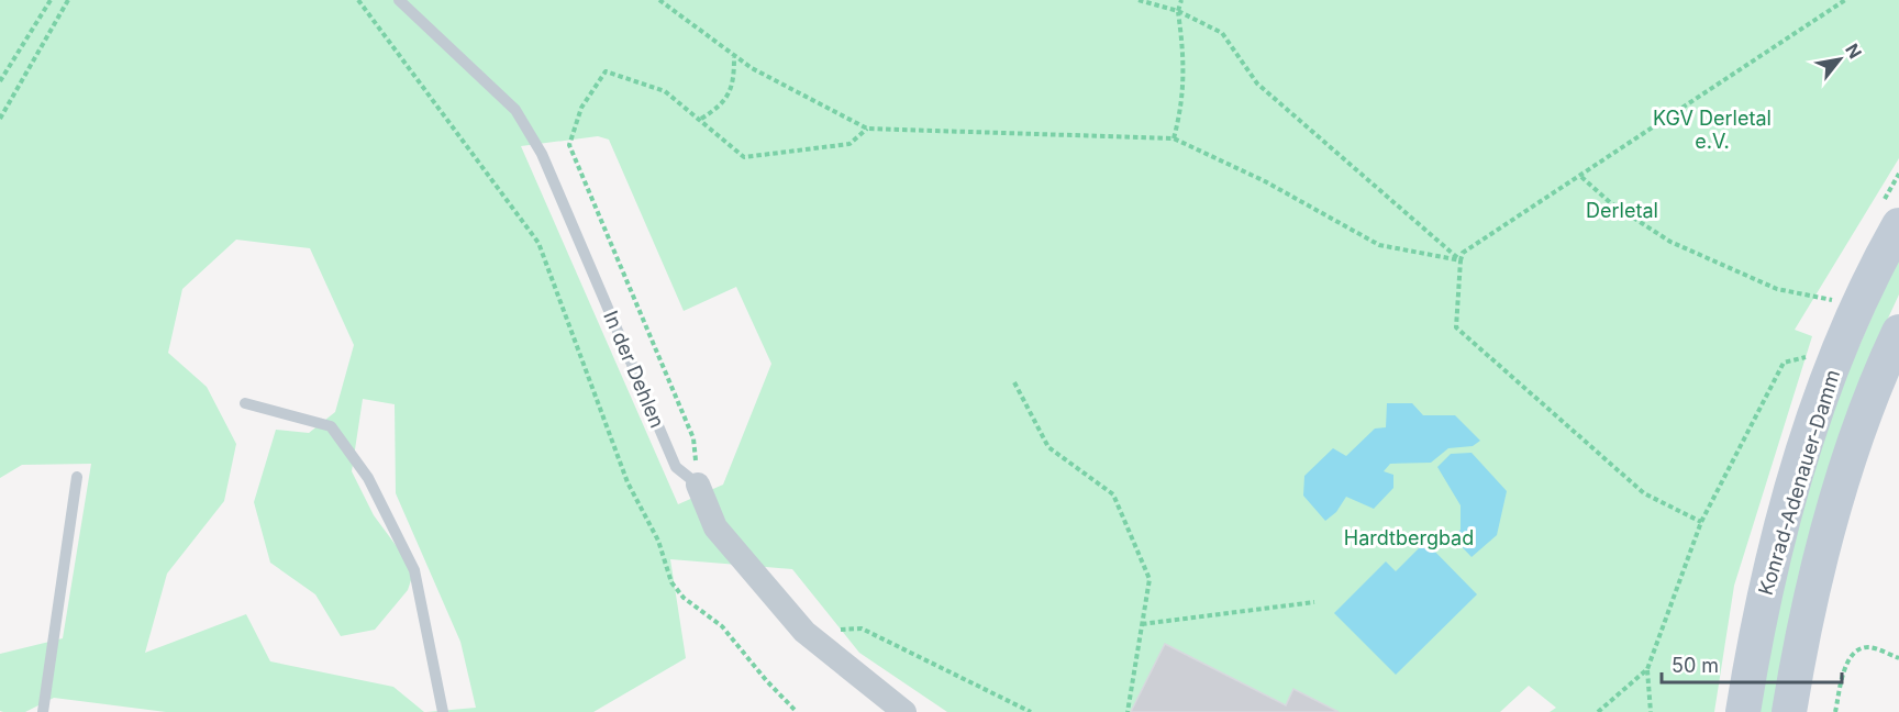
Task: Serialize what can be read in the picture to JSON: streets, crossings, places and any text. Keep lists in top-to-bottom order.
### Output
{
  "streets": {
    "main road": ["Konrad-Adenauer-Damm"],
    "street": ["In der Dehlen"]
  },
  "parks": ["KGV Derletal e.V.", "Derletal", "Hardtbergbad"],
  "scale_bar": "50 m",
  "north": "top right"
}
